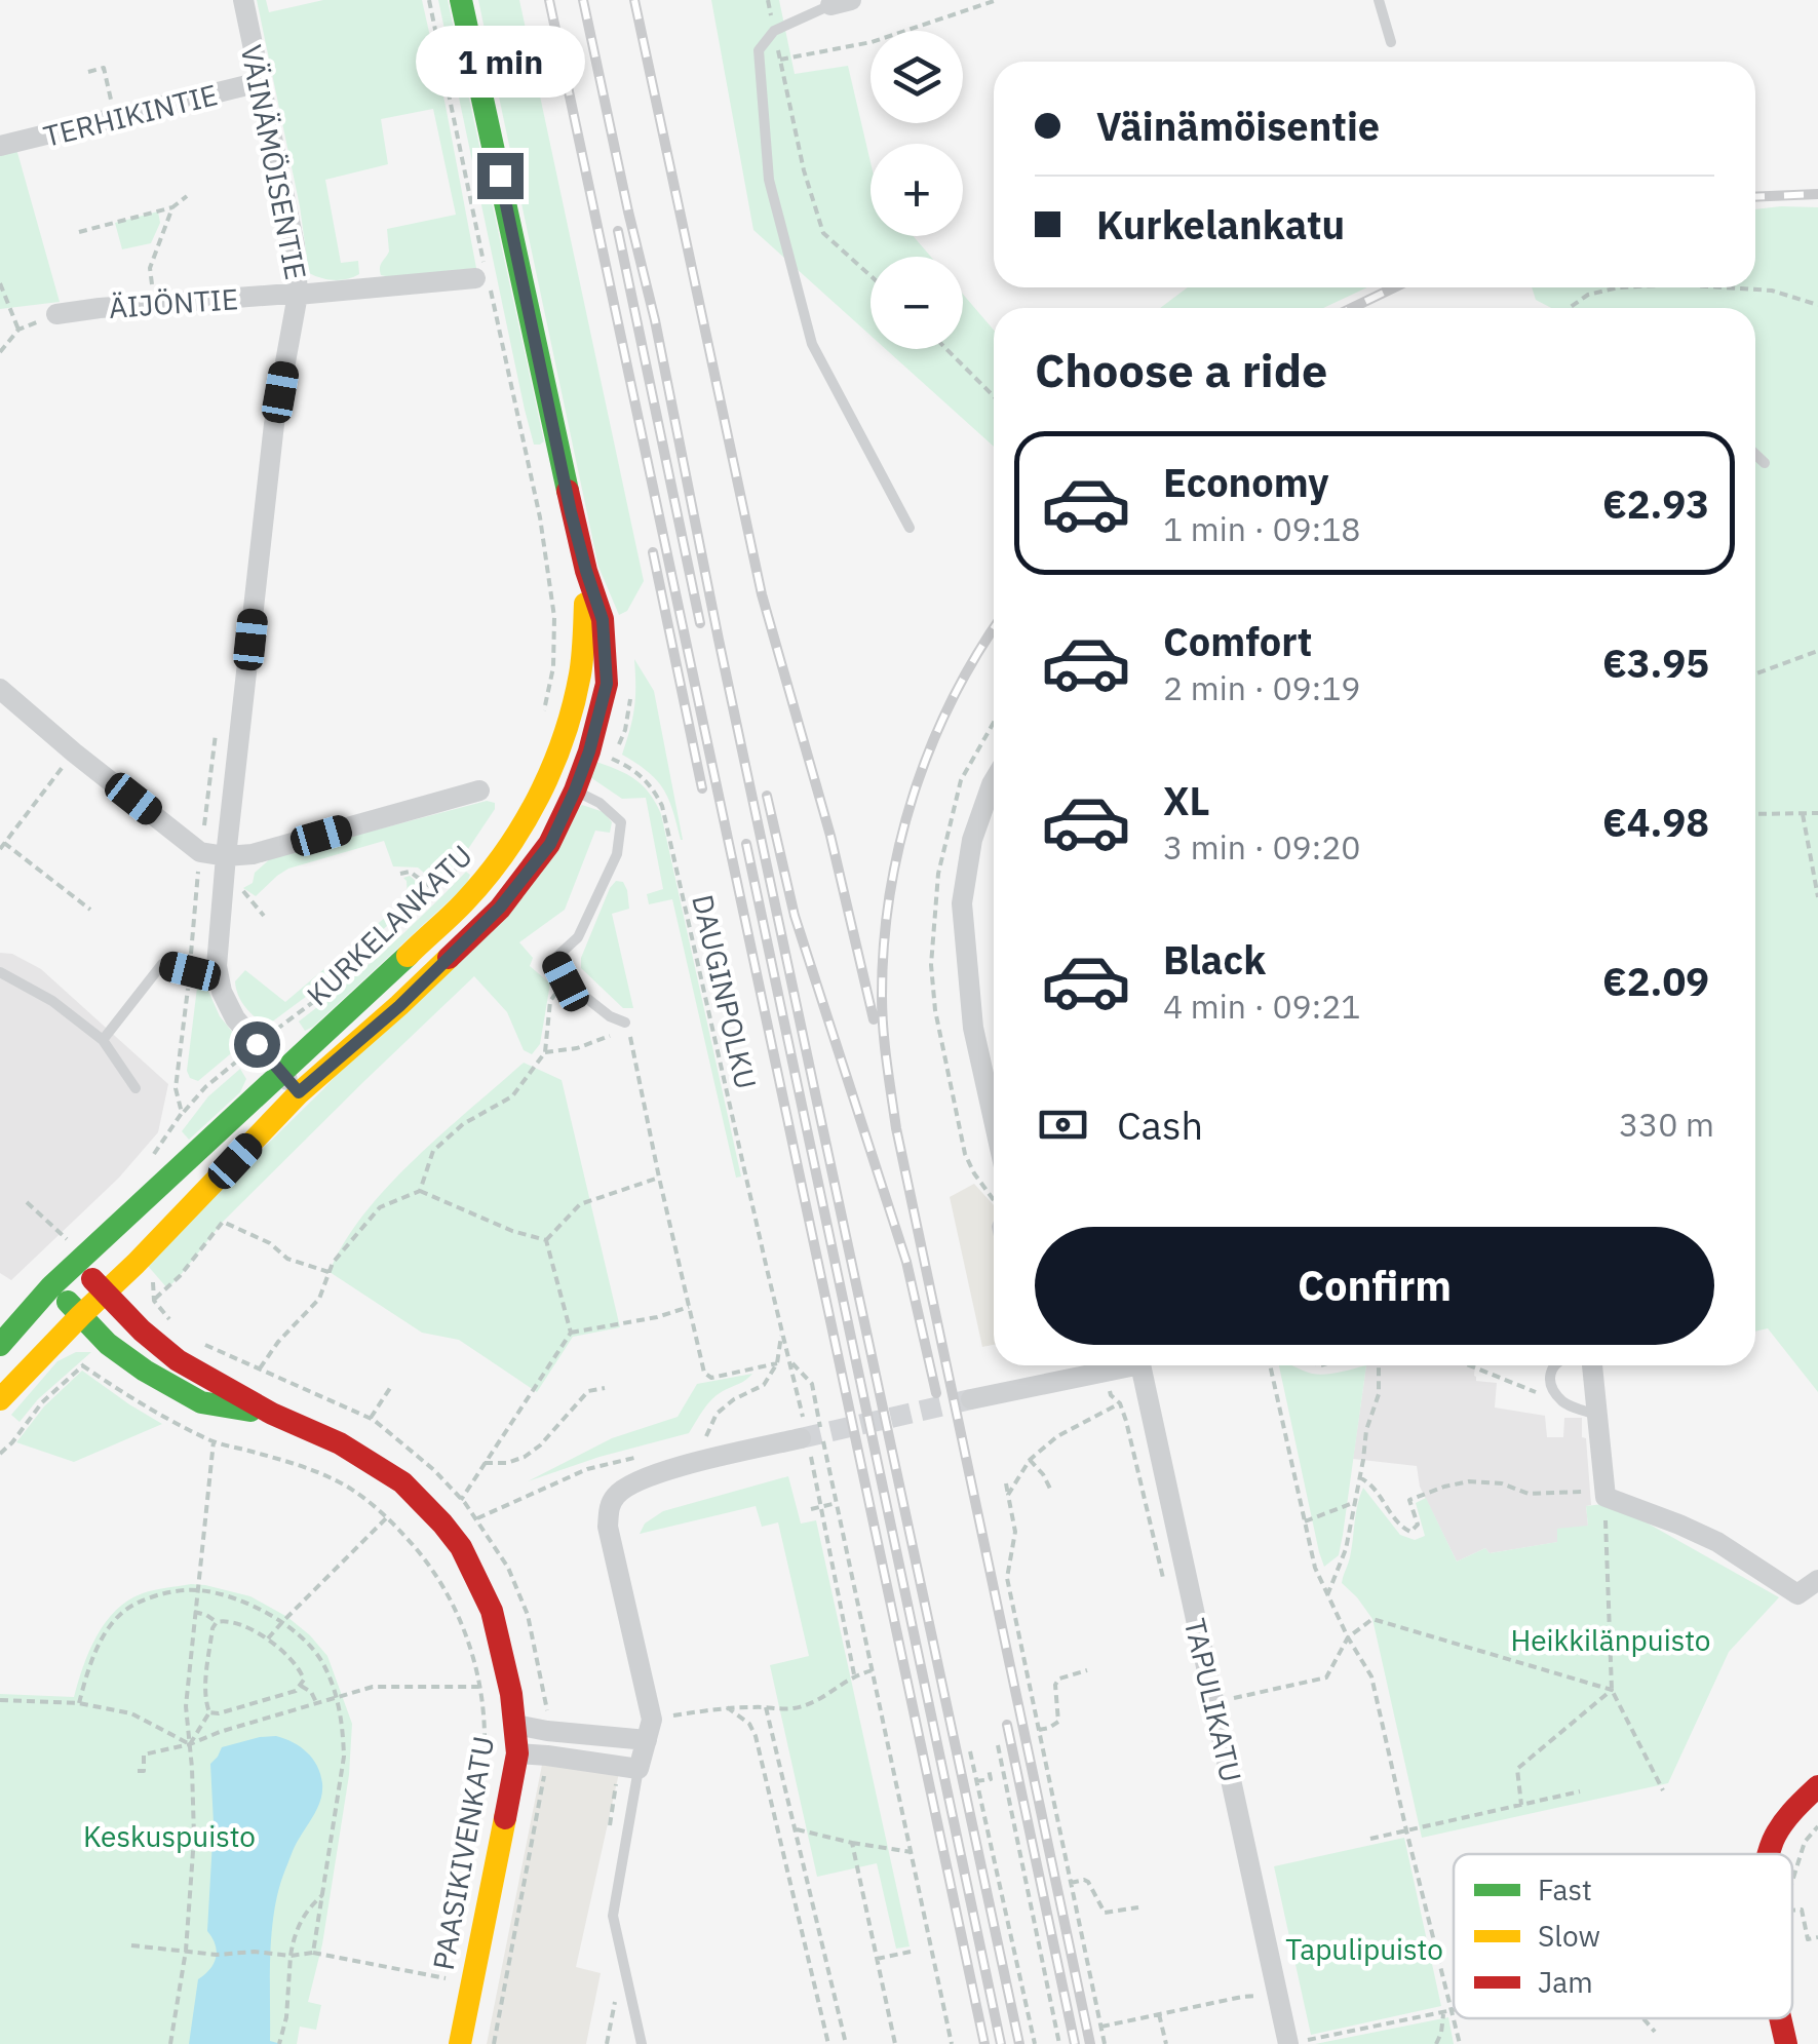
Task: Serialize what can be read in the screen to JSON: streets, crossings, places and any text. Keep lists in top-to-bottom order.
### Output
{
  "streets": {
    "street": [
      "TERHIKINTIE",
      "VÄINÄMÖISENTIE",
      "ÄIJÖNTIE",
      "KURKELANKATU",
      "TAPULIKATU",
      "PAASIKIVENKATU"
    ],
    "path": ["DAUGINPOLKU"]
  },
  "crossings": [
    ["TERHIKINTIE", "VÄINÄMÖISENTIE"],
    ["VÄINÄMÖISENTIE", "ÄIJÖNTIE"],
    ["VÄINÄMÖISENTIE", "KURKELANKATU"],
    ["KURKELANKATU", "DAUGINPOLKU"],
    ["KURKELANKATU", "PAASIKIVENKATU"]
  ],
  "parks": ["Heikkilänpuisto", "Keskuspuisto", "Tapulipuisto"],
  "legend": ["Fast", "Slow", "Jam"],
  "page": {
    "bubble": "1 min",
    "map_buttons": ["+", "−"],
    "banner": ["Väinämöisentie", "Kurkelankatu"],
    "heading": "Choose a ride",
    "list": [
      {
        "name": "Economy",
        "note": "1 min · 09:18",
        "value": "€2.93"
      },
      {
        "name": "Comfort",
        "note": "2 min · 09:19",
        "value": "€3.95"
      },
      {
        "name": "XL",
        "note": "3 min · 09:20",
        "value": "€4.98"
      },
      {
        "name": "Black",
        "note": "4 min · 09:21",
        "value": "€2.09"
      }
    ],
    "pay": ["Cash", "330 m"],
    "buttons": "Confirm"
  }
}
